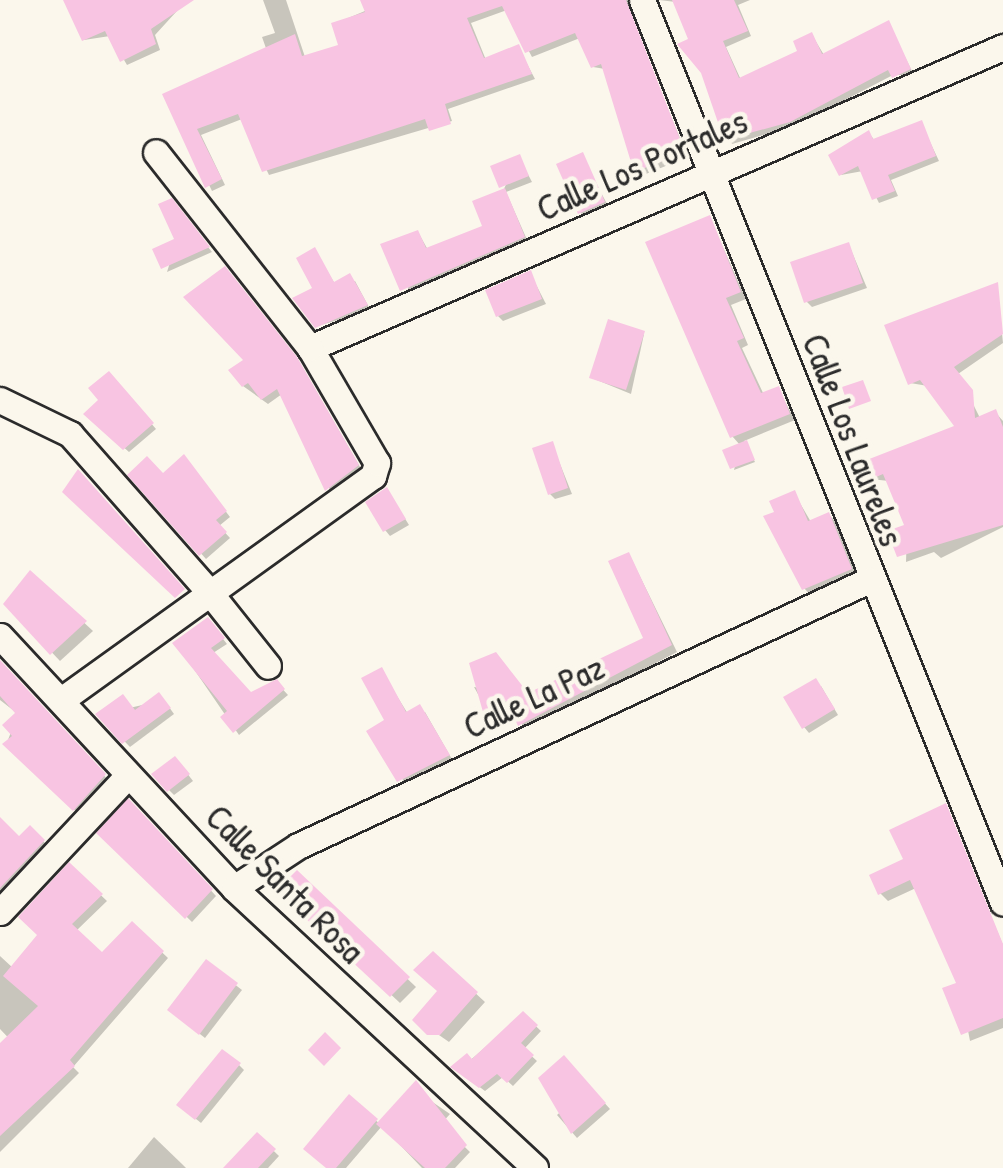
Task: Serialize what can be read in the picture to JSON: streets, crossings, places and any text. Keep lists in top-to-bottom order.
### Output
{
  "streets": {
    "street": [
      "Calle Los Portales",
      "Calle Los Laureles",
      "Calle La Paz",
      "Calle Santa Rosa"
    ]
  },
  "crossings": [
    ["Calle Los Portales", "Calle Los Laureles"],
    ["Calle Los Laureles", "Calle La Paz"],
    ["Calle La Paz", "Calle Santa Rosa"]
  ]
}
